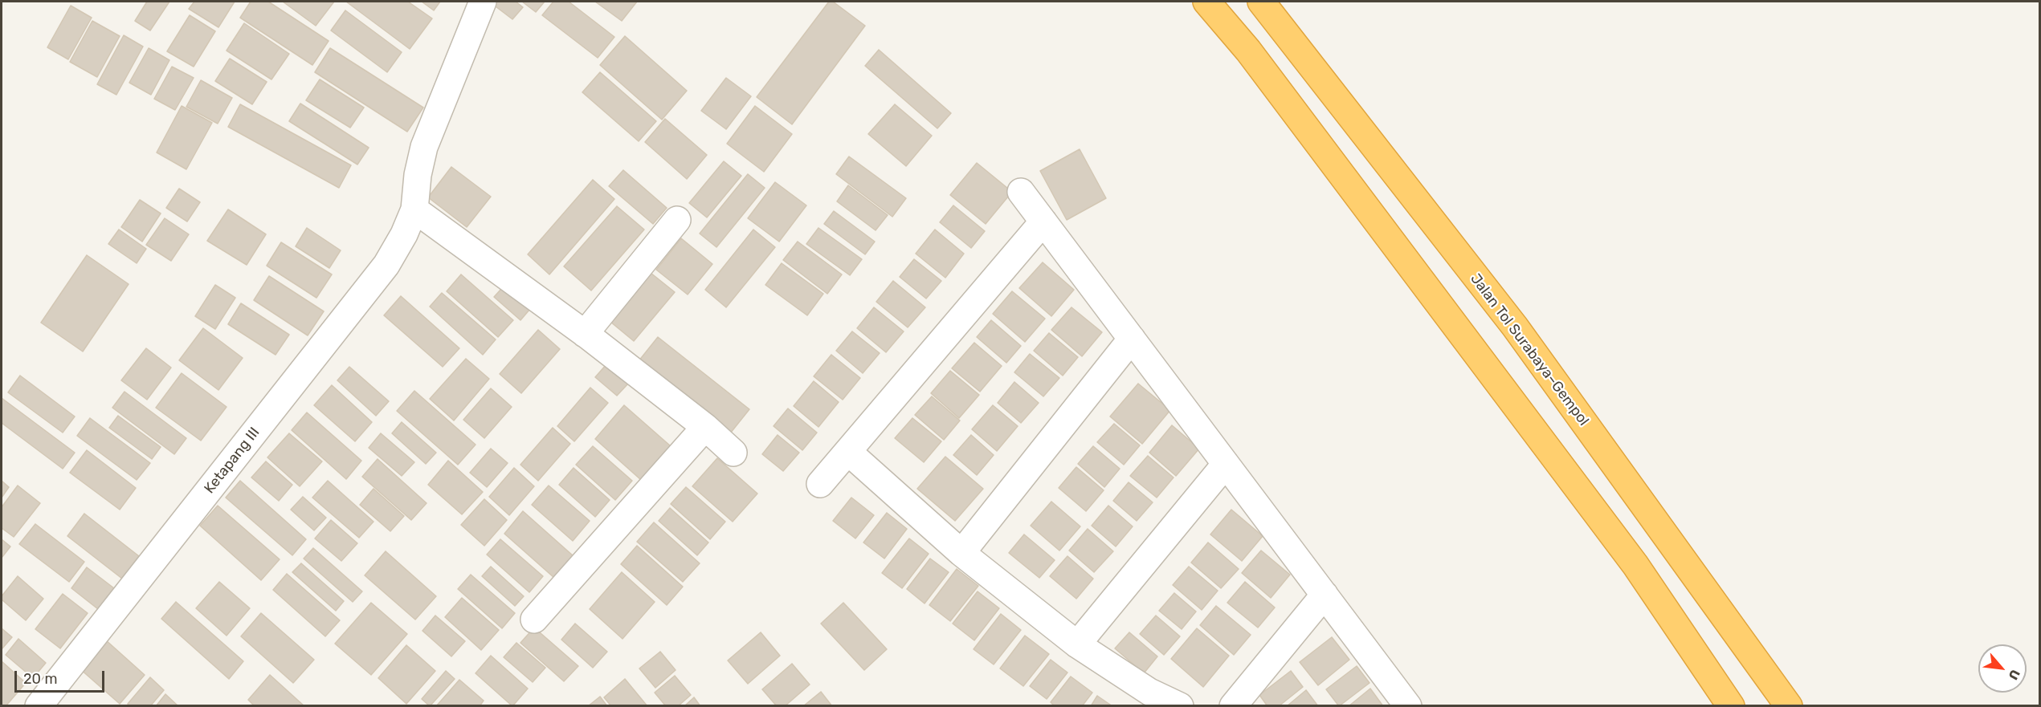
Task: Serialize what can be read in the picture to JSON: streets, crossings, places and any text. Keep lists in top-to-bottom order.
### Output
{
  "streets": {
    "highway": ["Jalan Tol Surabaya–Gempol"],
    "street": ["Ketapang III"]
  },
  "scale_bar": "20 m",
  "north": "bottom right"
}
